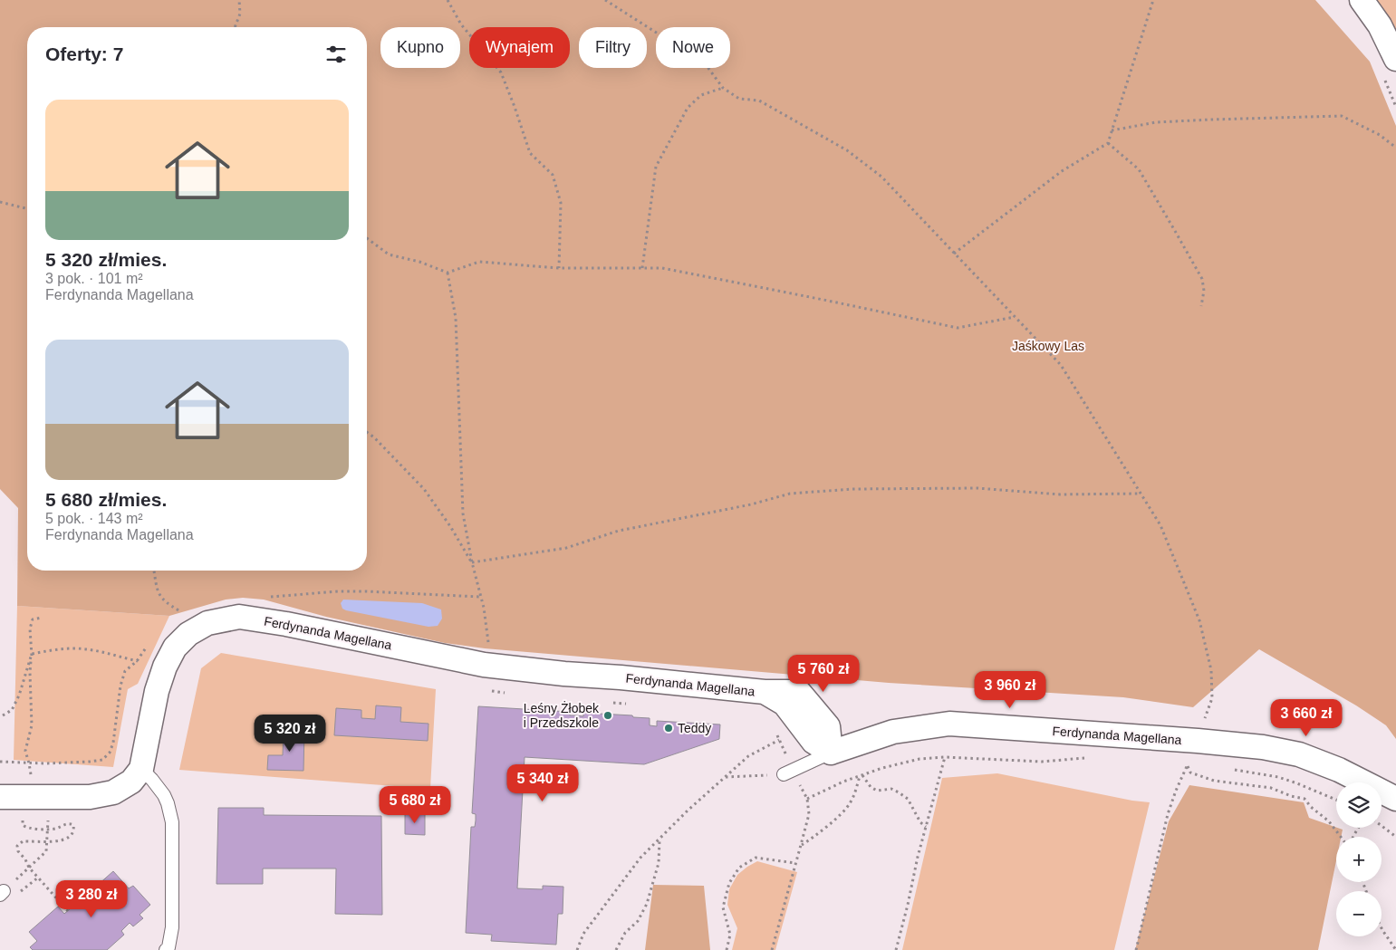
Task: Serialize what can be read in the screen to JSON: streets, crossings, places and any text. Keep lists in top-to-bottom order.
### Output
{
  "streets": {
    "street": ["Ferdynanda Magellana"]
  },
  "parks": ["Jaśkowy Las"],
  "places": ["Leśny Żłobek i Przedszkole", "Teddy"],
  "page": {
    "chip": [
      "Kupno",
      "Wynajem",
      "Filtry",
      "Nowe"
    ],
    "heading": "Oferty: 7",
    "list": [
      {
        "name": "5 320 zł/mies.",
        "note": "3 pok. · 101 m² · Ferdynanda Magellana"
      },
      {
        "name": "5 680 zł/mies.",
        "note": "5 pok. · 143 m² · Ferdynanda Magellana"
      }
    ],
    "price": [
      "5 760 zł",
      "3 960 zł",
      "3 660 zł",
      "5 320 zł",
      "5 340 zł",
      "5 680 zł",
      "3 280 zł"
    ],
    "map_buttons": ["+", "−"]
  }
}
